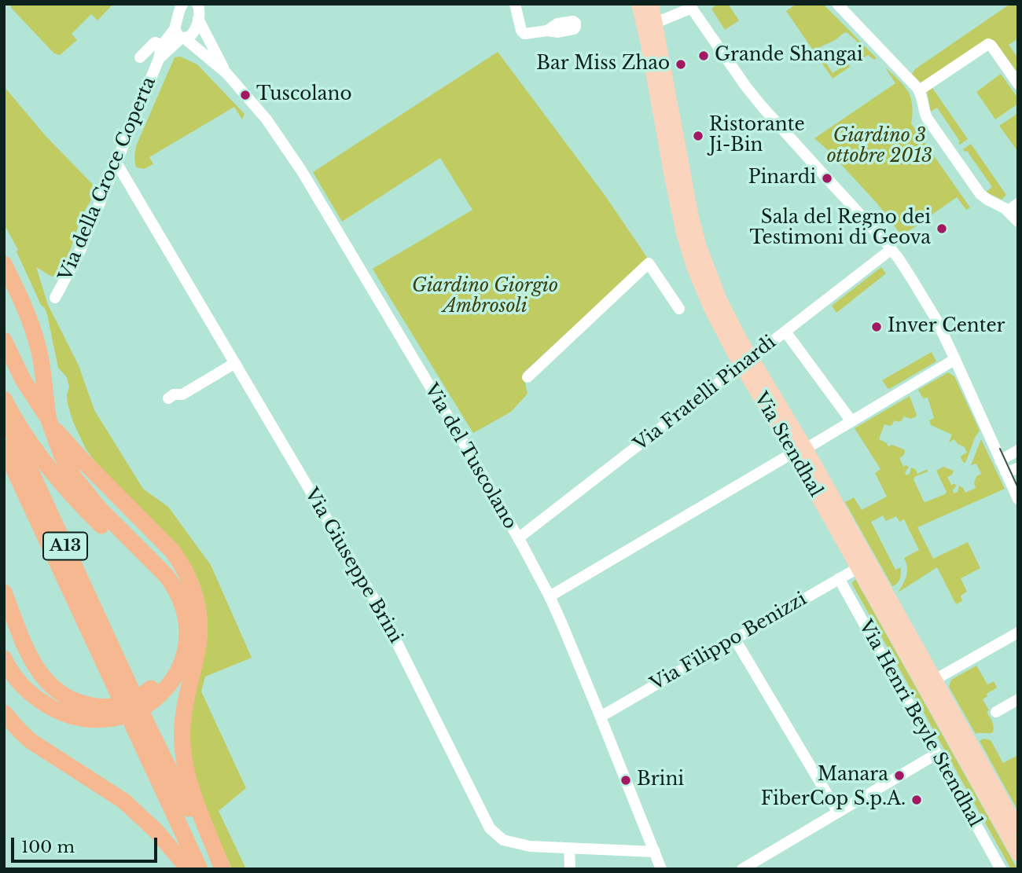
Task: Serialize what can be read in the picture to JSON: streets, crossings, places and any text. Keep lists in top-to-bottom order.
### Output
{
  "streets": {
    "highway": ["A13"],
    "main road": ["Via Stendhal"],
    "street": [
      "Via della Croce Coperta",
      "Via Fratelli Pinardi",
      "Via del Tuscolano",
      "Via Giuseppe Brini",
      "Via Filippo Benizzi",
      "Via Henri Beyle Stendhal"
    ]
  },
  "crossings": [
    ["Via della Croce Coperta", "Via del Tuscolano"],
    ["Via della Croce Coperta", "Via Giuseppe Brini"],
    ["Via Fratelli Pinardi", "Via Stendhal"],
    ["Via Fratelli Pinardi", "Via del Tuscolano"],
    ["Via Stendhal", "Via Filippo Benizzi"],
    ["Via del Tuscolano", "Via Giuseppe Brini"],
    ["Via del Tuscolano", "Via Filippo Benizzi"],
    ["Via Filippo Benizzi", "Via Henri Beyle Stendhal"]
  ],
  "parks": ["Giardino 3 ottobre 2013", "Giardino Giorgio Ambrosoli"],
  "places": [
    "Grande Shangai",
    "Bar Miss Zhao",
    "Tuscolano",
    "Ristorante Ji-Bin",
    "Pinardi",
    "Sala del Regno dei Testimoni di Geova",
    "Inver Center",
    "Manara",
    "Brini",
    "FiberCop S.p.A."
  ],
  "scale_bar": "100 m"
}
